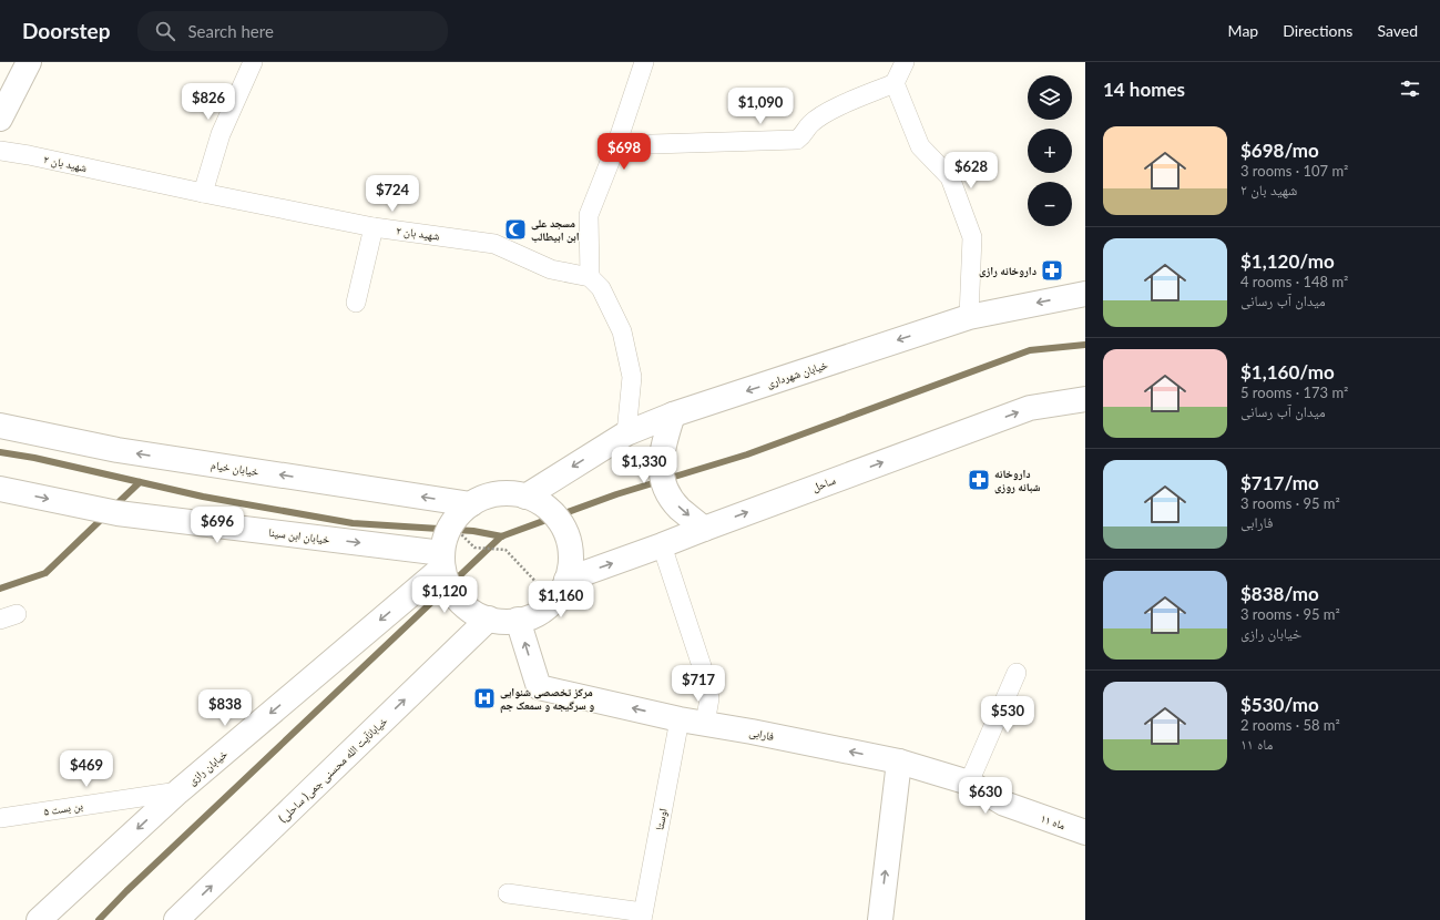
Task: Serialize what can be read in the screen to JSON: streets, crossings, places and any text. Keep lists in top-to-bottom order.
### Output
{
  "streets": {
    "main road": [
      "خیابان شهرداری",
      "خیابان خیام",
      "ساحل",
      "خیابان ابن سینا",
      "فارابی",
      "خیابان رازی",
      "خیابانآیت الله محسنی جمی( ساحلی)",
      "ماه ۱۱"
    ],
    "street": ["شهید بان ۲", "بن بست ۵", "اوستا"]
  },
  "crossings": [
    ["خیابان ابن سینا", "خیابان رازی"],
    ["فارابی", "اوستا"],
    ["فارابی", "ماه ۱۱"],
    ["خیابان رازی", "بن بست ۵"]
  ],
  "one_way": [
    "خیابان شهرداری",
    "خیابان خیام",
    "ساحل",
    "خیابان ابن سینا",
    "فارابی",
    "خیابان رازی",
    "خیابانآیت الله محسنی جمی( ساحلی)"
  ],
  "places": {
    "mosque": ["مسجد علی ابن ابیطالب"],
    "pharmacy": ["داروخانه رازی", "داروخانه شبانه روزی"],
    "hospital": ["مرکز تخصصی شنوایی و سرگیجه و سمعک جم"]
  },
  "page": {
    "header": "Doorstep",
    "search": "Search here",
    "nav": ["Map", "Directions", "Saved"],
    "heading": "14 homes",
    "map_buttons": ["+", "−"],
    "price": [
      "$826",
      "$1,090",
      "$698",
      "$628",
      "$724",
      "$1,330",
      "$696",
      "$1,120",
      "$1,160",
      "$717",
      "$838",
      "$530",
      "$469",
      "$630"
    ],
    "list": [
      {
        "name": "$698/mo",
        "note": "3 rooms · 107 m² · شهید بان ۲"
      },
      {
        "name": "$1,120/mo",
        "note": "4 rooms · 148 m² · میدان آب رسانی"
      },
      {
        "name": "$1,160/mo",
        "note": "5 rooms · 173 m² · میدان آب رسانی"
      },
      {
        "name": "$717/mo",
        "note": "3 rooms · 95 m² · فارابی"
      },
      {
        "name": "$838/mo",
        "note": "3 rooms · 95 m² · خیابان رازی"
      },
      {
        "name": "$530/mo",
        "note": "2 rooms · 58 m² · ماه ۱۱"
      }
    ]
  }
}
